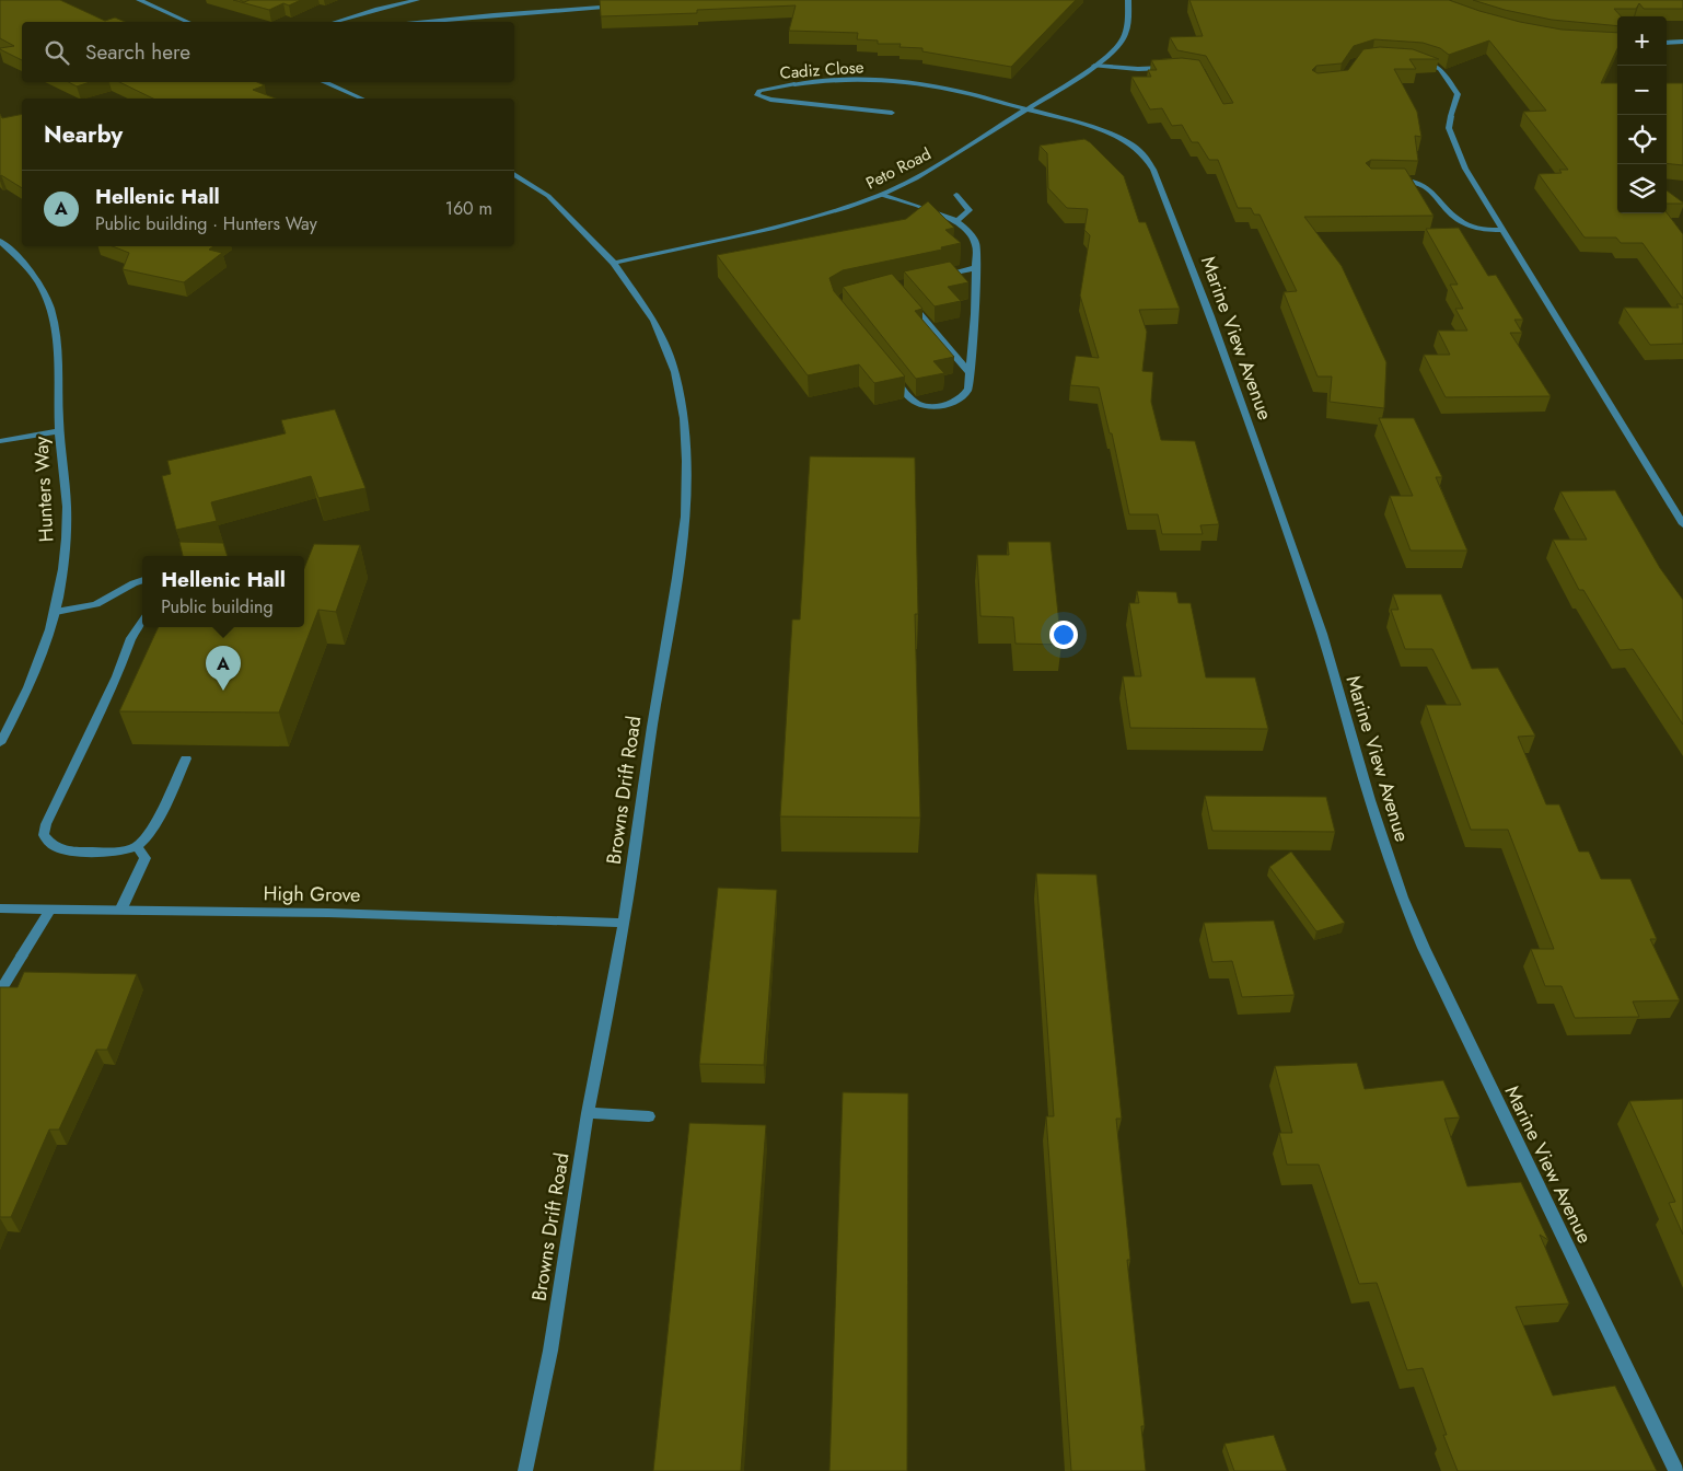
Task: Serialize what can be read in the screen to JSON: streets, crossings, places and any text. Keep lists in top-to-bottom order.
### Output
{
  "streets": {
    "street": [
      "Cadiz Close",
      "Peto Road",
      "Marine View Avenue",
      "Hunters Way",
      "Browns Drift Road",
      "High Grove"
    ]
  },
  "crossings": [
    ["Cadiz Close", "Peto Road"],
    ["Cadiz Close", "Marine View Avenue"],
    ["Peto Road", "Marine View Avenue"],
    ["Peto Road", "Browns Drift Road"],
    ["Browns Drift Road", "High Grove"]
  ],
  "page": {
    "map_buttons": ["+", "−"],
    "search": "Search here",
    "heading": "Nearby",
    "list": [
      {
        "mark": "A",
        "name": "Hellenic Hall",
        "note": "Public building · Hunters Way",
        "value": "160 m"
      }
    ],
    "popup": ["Hellenic Hall", "Public building"],
    "pins": "A"
  }
}
